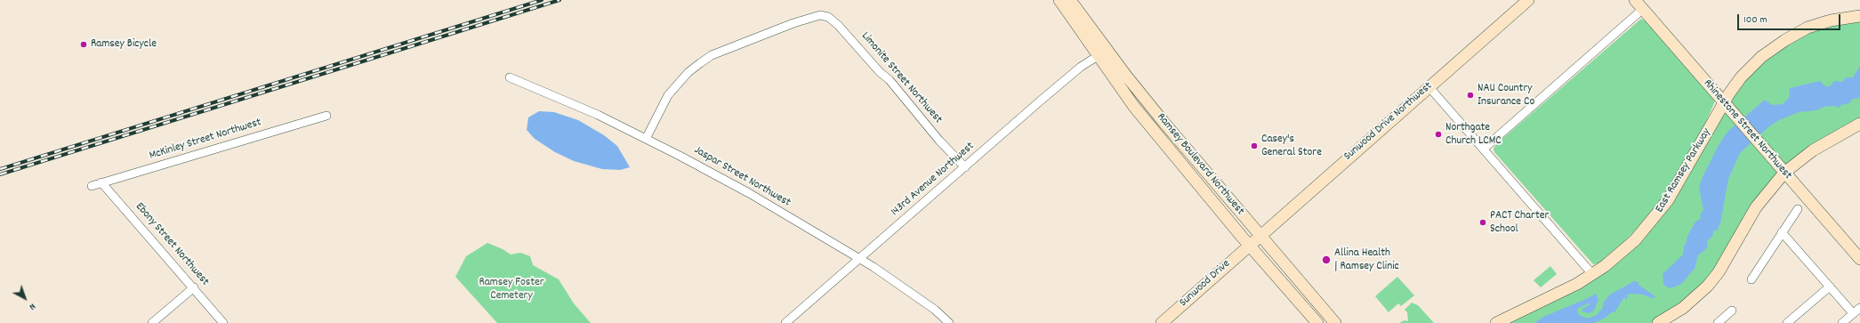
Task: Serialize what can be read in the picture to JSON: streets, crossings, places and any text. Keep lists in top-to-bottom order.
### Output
{
  "streets": {
    "street": [
      "Limonite Street Northwest",
      "Sunwood Drive Northwest",
      "Rhinestone Street Northwest",
      "McKinley Street Northwest",
      "Ramsey Boulevard Northwest",
      "East Ramsey Parkway",
      "Jaspar Street Northwest",
      "143rd Avenue Northwest",
      "Ebony Street Northwest",
      "Sunwood Drive"
    ]
  },
  "crossings": [
    ["Limonite Street Northwest", "Jaspar Street Northwest"],
    ["Limonite Street Northwest", "143rd Avenue Northwest"],
    ["Sunwood Drive Northwest", "Ramsey Boulevard Northwest"],
    ["Sunwood Drive Northwest", "Sunwood Drive"],
    ["Rhinestone Street Northwest", "East Ramsey Parkway"],
    ["McKinley Street Northwest", "Ebony Street Northwest"],
    ["Ramsey Boulevard Northwest", "143rd Avenue Northwest"],
    ["Ramsey Boulevard Northwest", "Sunwood Drive"],
    ["Jaspar Street Northwest", "143rd Avenue Northwest"]
  ],
  "parks": ["Ramsey Foster Cemetery"],
  "places": [
    "Ramsey Bicycle",
    "NAU Country Insurance Co",
    "Northgate Church LCMC",
    "Casey's General Store",
    "PACT Charter School",
    "Allina Health | Ramsey Clinic"
  ],
  "scale_bar": "100 m",
  "north": "bottom right"
}
